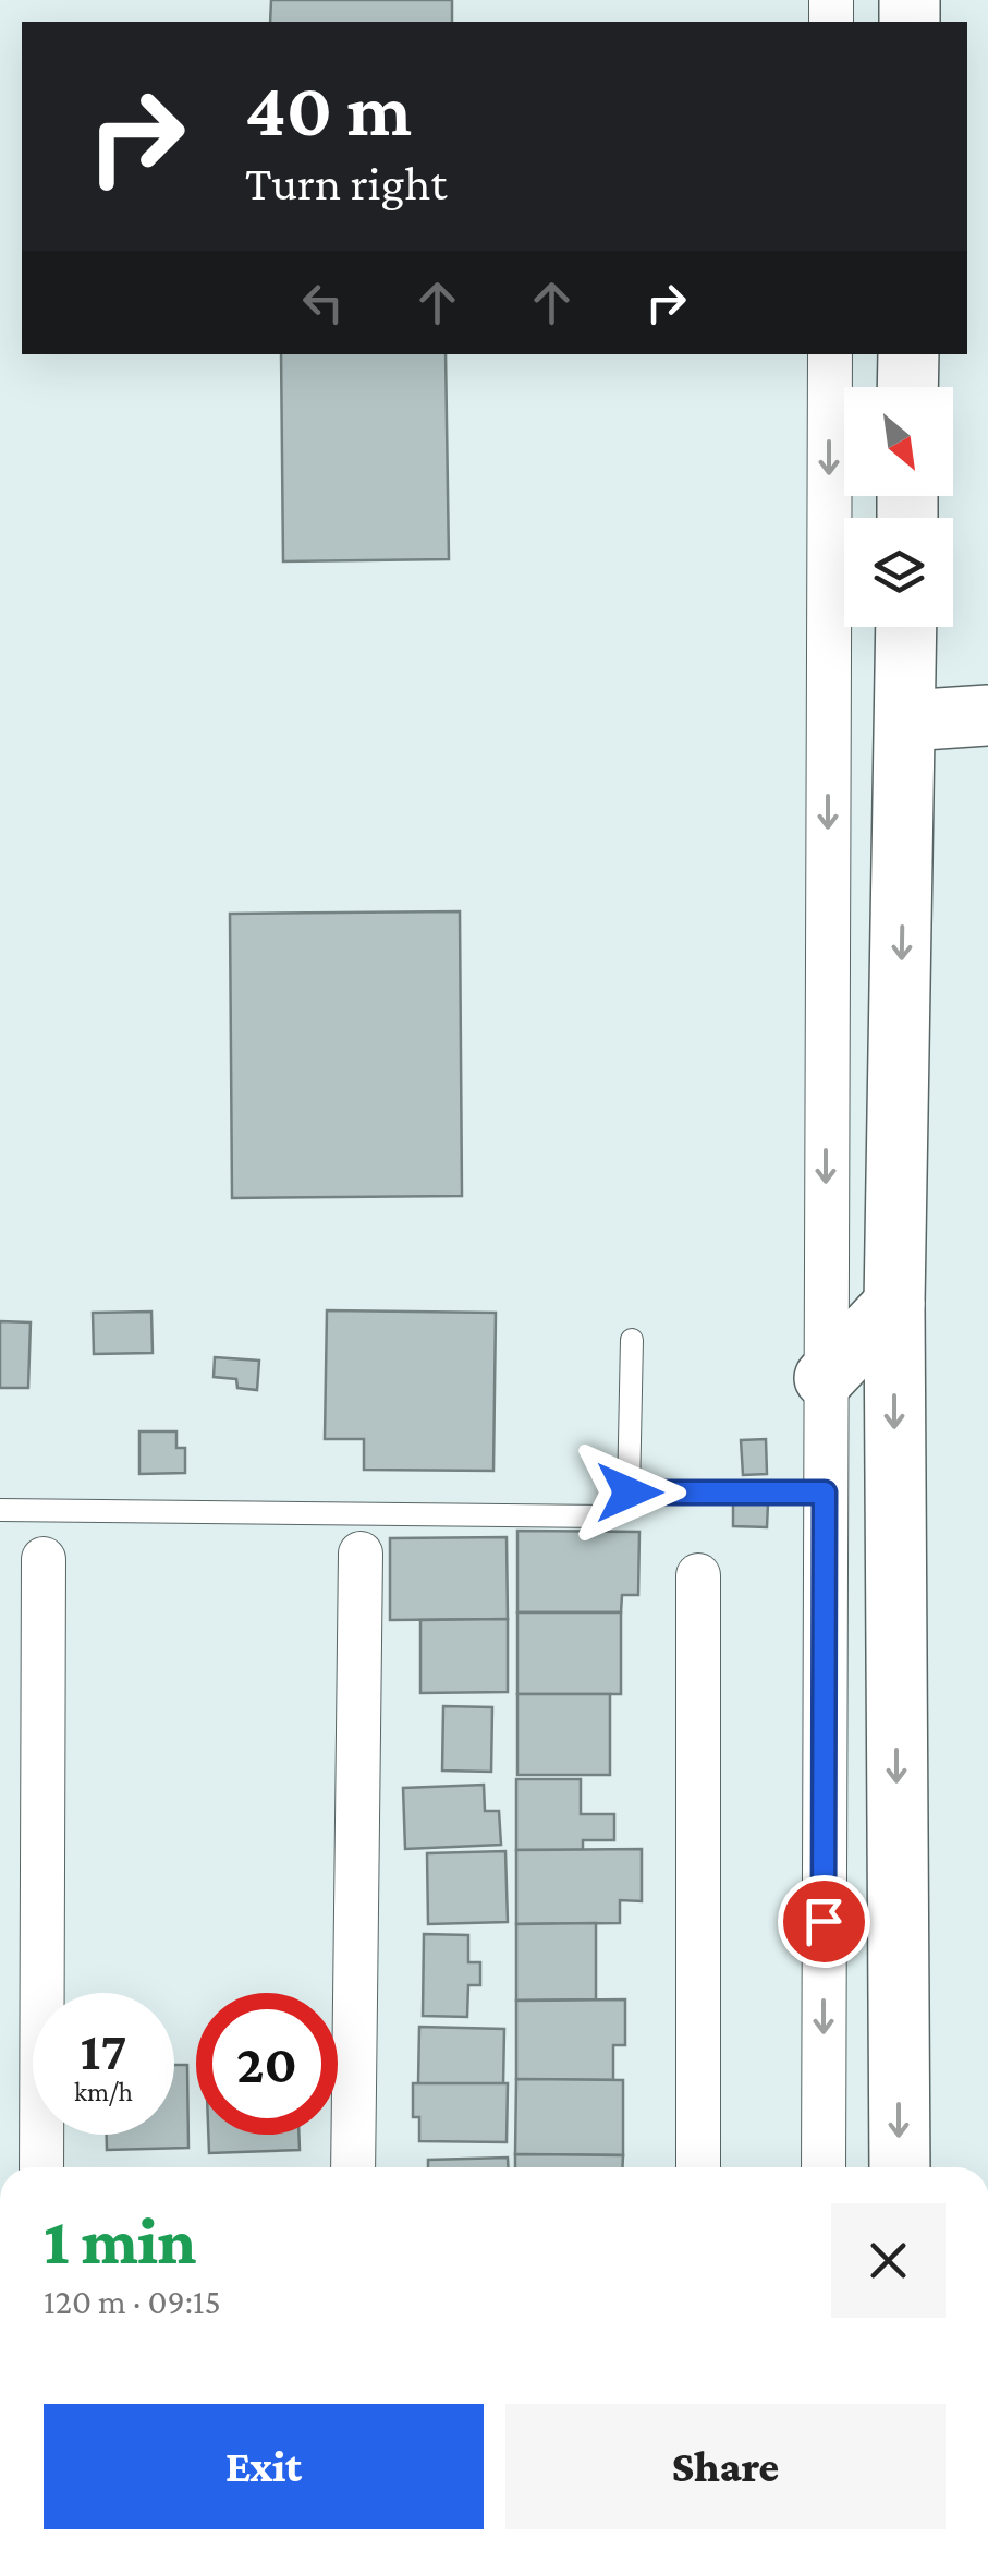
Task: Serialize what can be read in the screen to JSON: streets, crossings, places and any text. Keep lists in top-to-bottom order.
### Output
{
  "north": "bottom right",
  "page": {
    "turn": ["40 m", "Turn right"],
    "speed": "17 km/h",
    "limit": "20",
    "heading": ["1 min", "120 m · 09:15"],
    "buttons": ["Exit", "Share"]
  }
}
